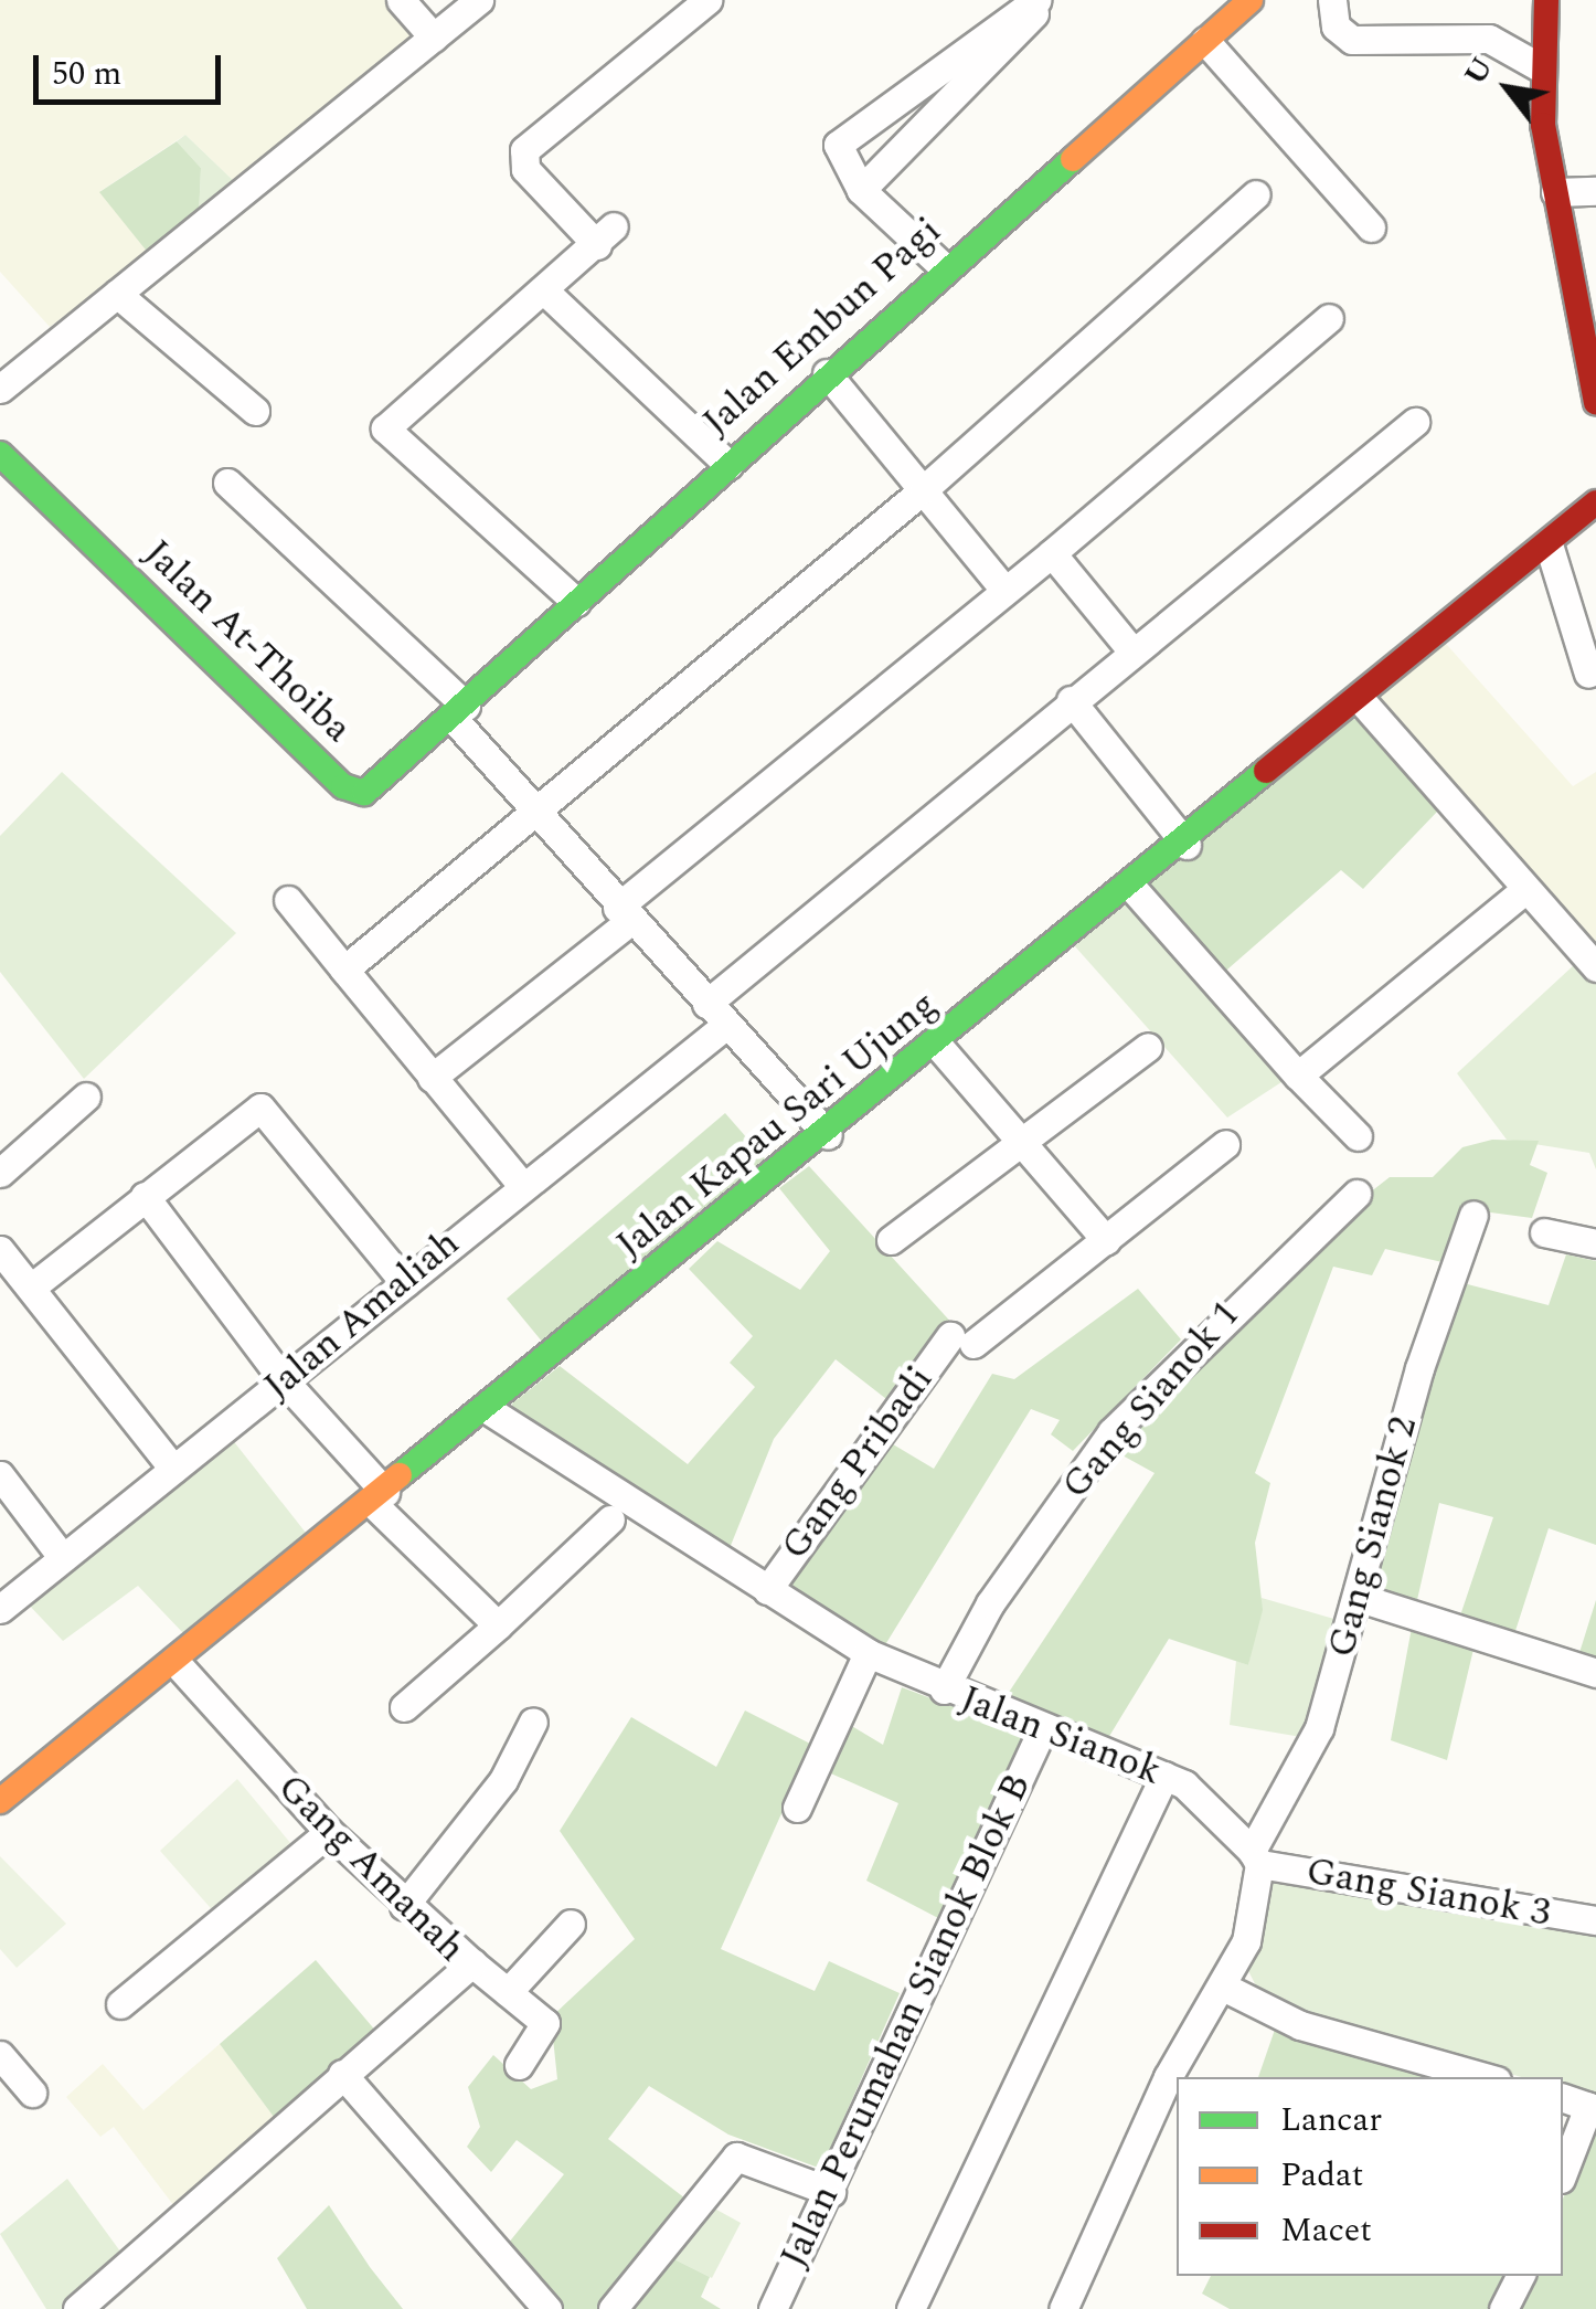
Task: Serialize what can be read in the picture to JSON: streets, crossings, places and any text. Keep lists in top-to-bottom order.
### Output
{
  "streets": {
    "street": [
      "Jalan Embun Pagi",
      "Jalan At-Thoiba",
      "Jalan Kapau Sari Ujung",
      "Jalan Amaliah",
      "Gang Sianok 1",
      "Gang Pribadi",
      "Gang Sianok 2",
      "Jalan Sianok",
      "Gang Amanah",
      "Gang Sianok 3",
      "Jalan Perumahan Sianok Blok B"
    ]
  },
  "crossings": [
    ["Jalan Embun Pagi", "Jalan At-Thoiba"],
    ["Jalan Kapau Sari Ujung", "Jalan Sianok"],
    ["Jalan Kapau Sari Ujung", "Gang Amanah"],
    ["Gang Sianok 1", "Jalan Sianok"],
    ["Gang Pribadi", "Jalan Sianok"],
    ["Gang Sianok 2", "Jalan Sianok"],
    ["Gang Sianok 2", "Gang Sianok 3"],
    ["Jalan Sianok", "Gang Sianok 3"],
    ["Jalan Sianok", "Jalan Perumahan Sianok Blok B"]
  ],
  "legend": ["Lancar", "Padat", "Macet"],
  "scale_bar": "50 m",
  "north": "top left"
}
